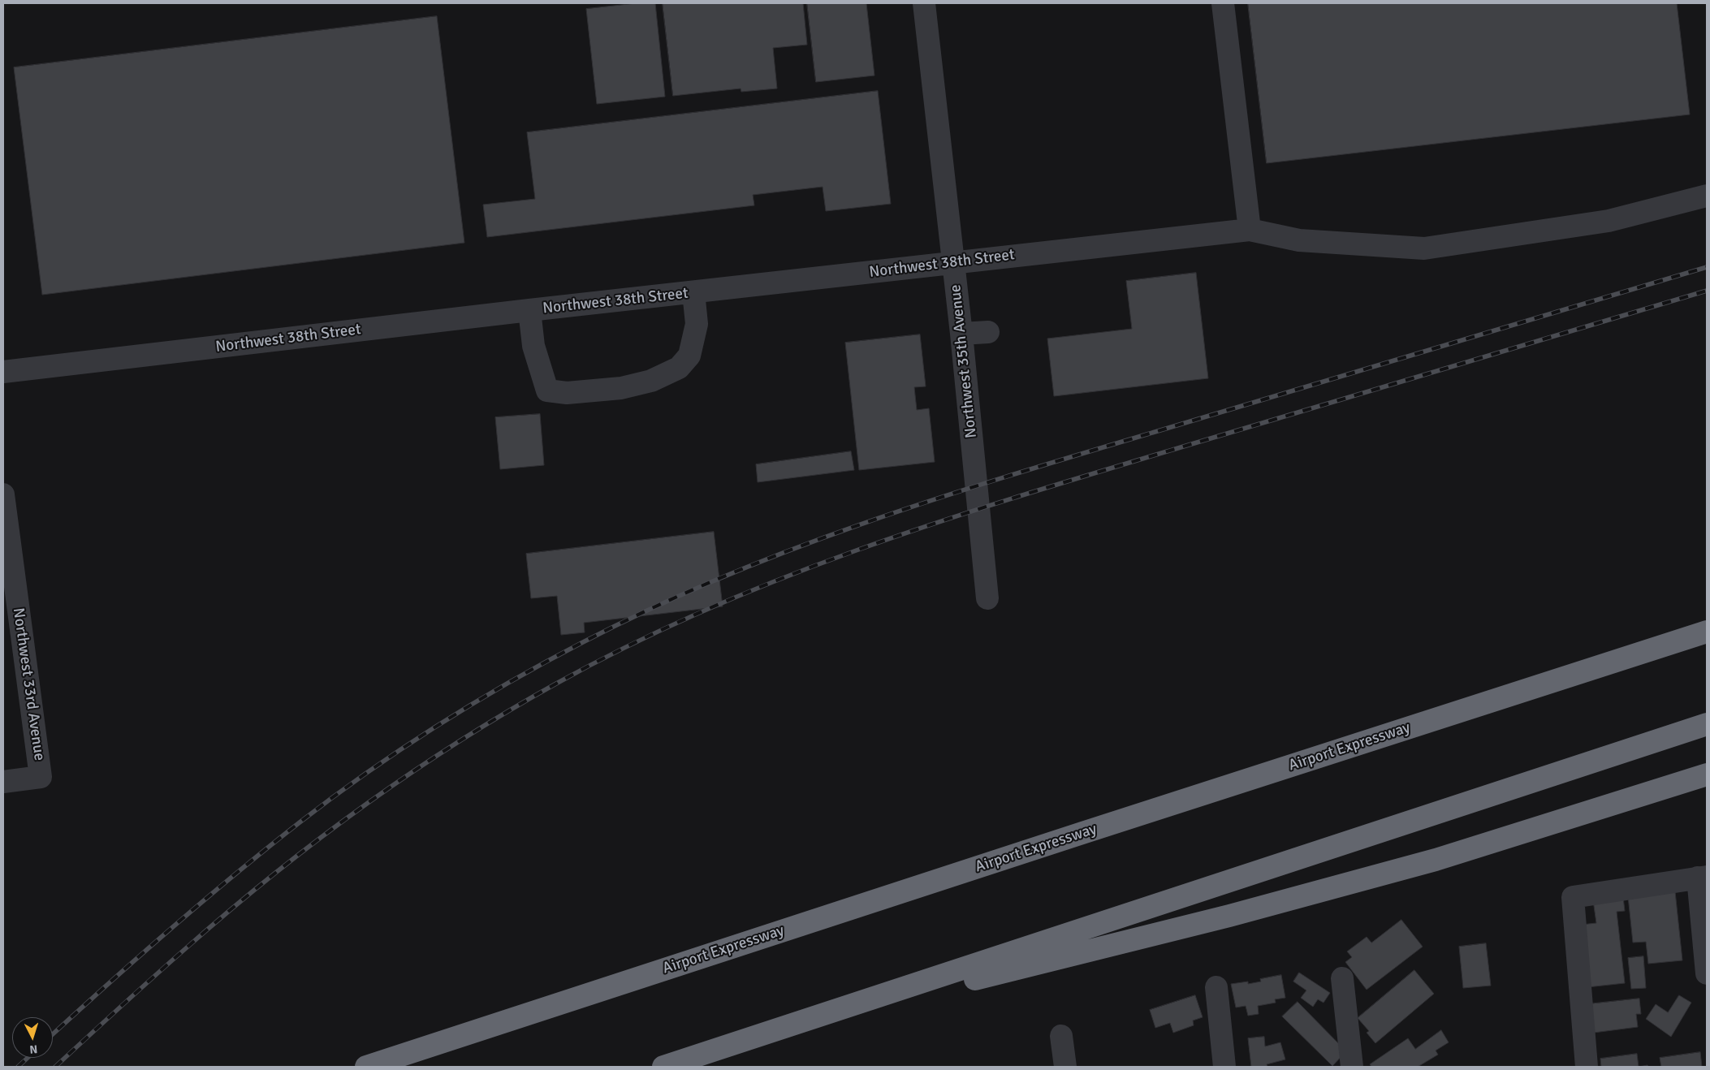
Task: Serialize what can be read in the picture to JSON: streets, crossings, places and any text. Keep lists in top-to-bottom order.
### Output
{
  "streets": {
    "highway": ["Airport Expressway"],
    "street": ["Northwest 38th Street", "Northwest 35th Avenue", "Northwest 33rd Avenue"]
  },
  "crossings": [
    ["Northwest 38th Street", "Northwest 35th Avenue"]
  ],
  "north": "bottom"
}
